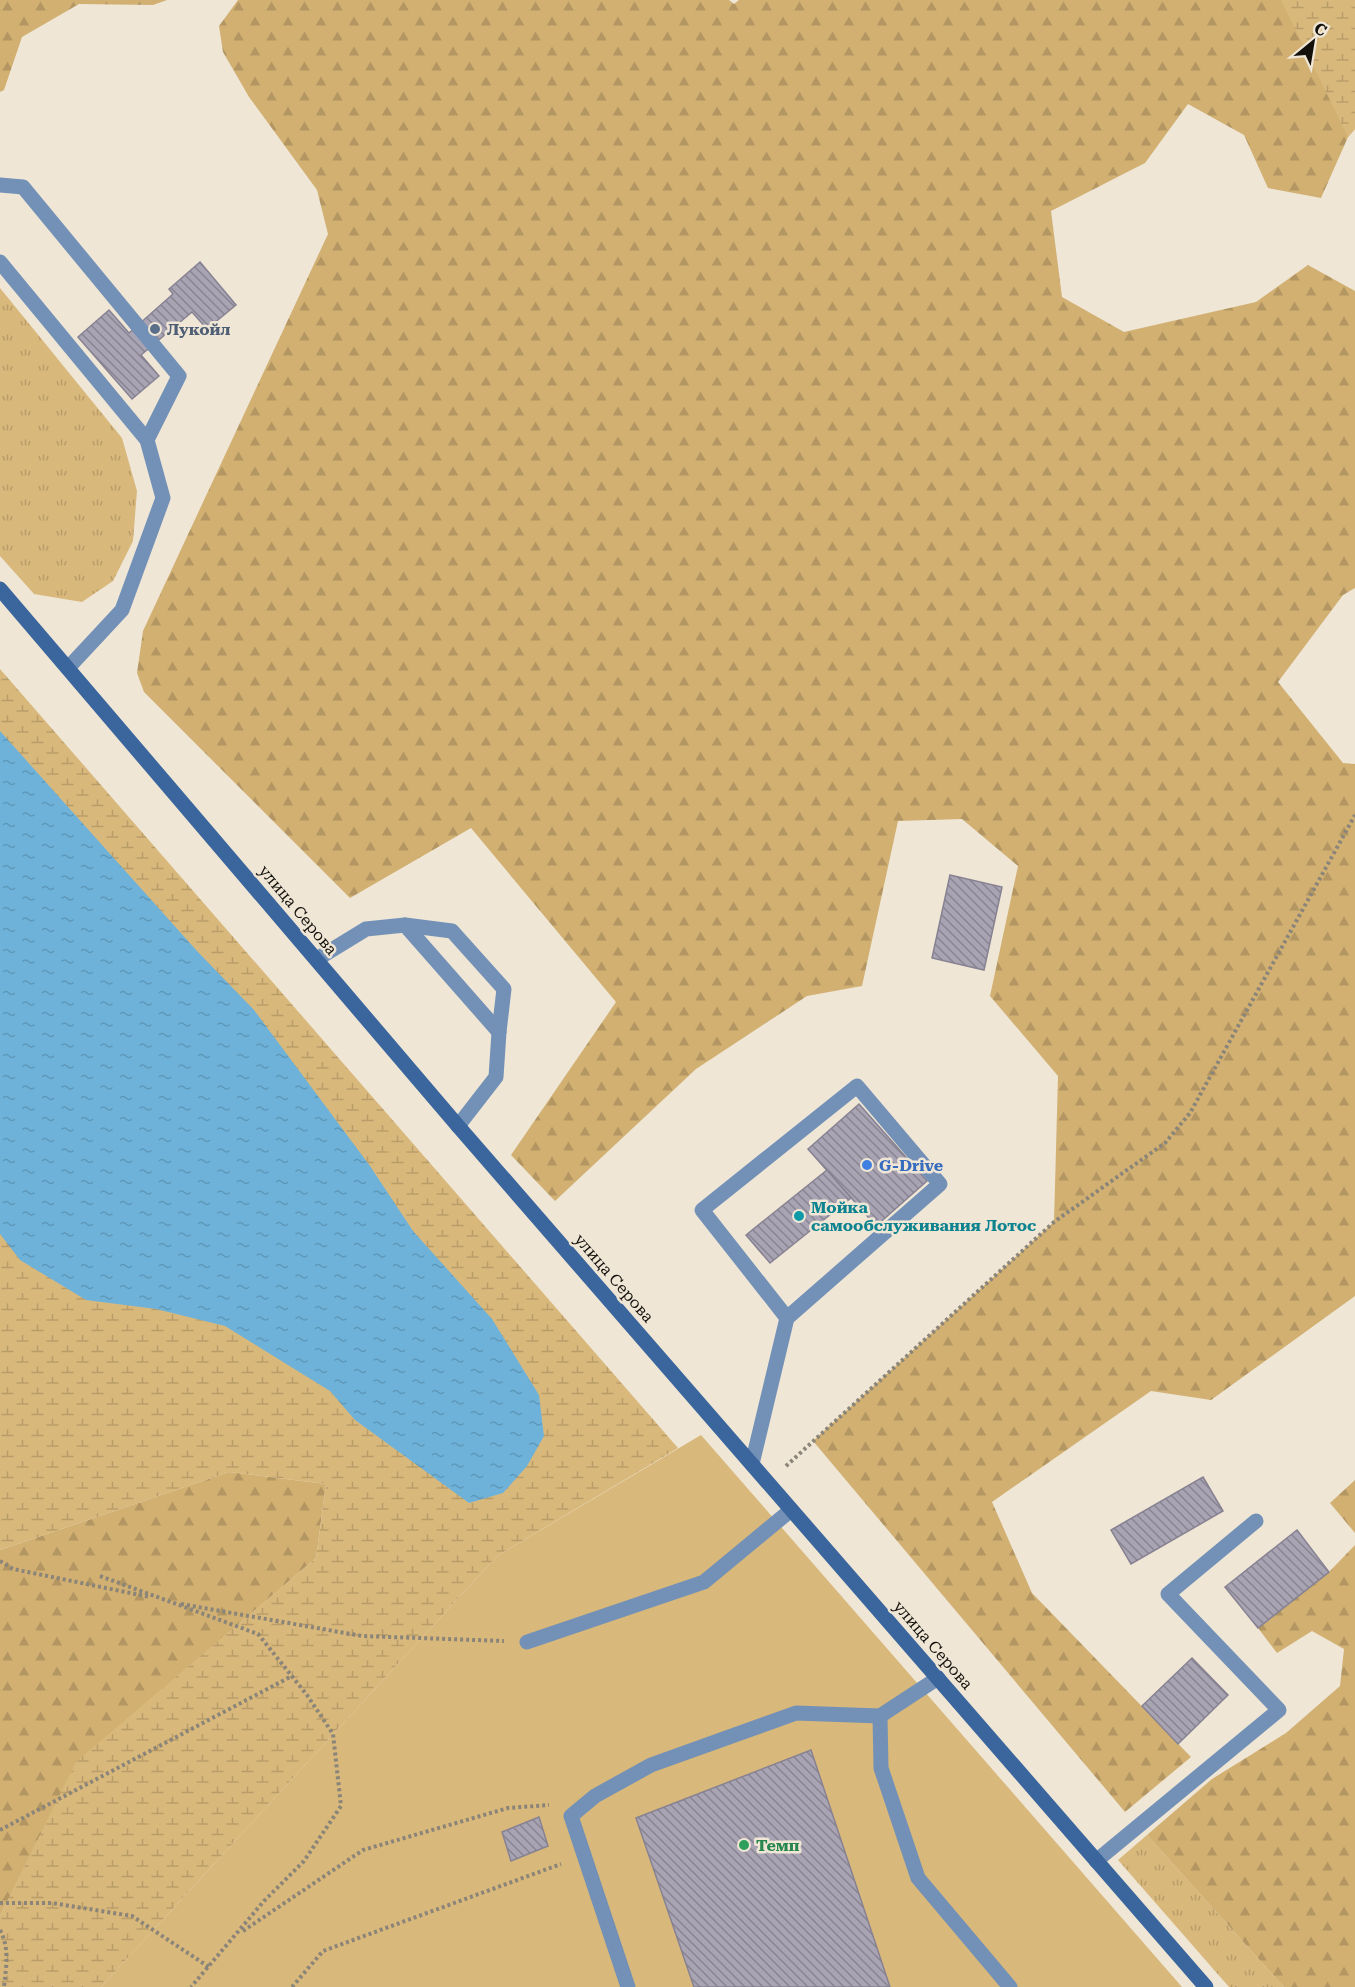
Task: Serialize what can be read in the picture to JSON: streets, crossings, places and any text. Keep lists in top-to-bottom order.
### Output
{
  "streets": {
    "main road": ["улица Серова"]
  },
  "places": [
    "Лукойл",
    "G-Drive",
    "Мойка самообслуживания Лотос",
    "Темп"
  ],
  "north": "top right"
}
